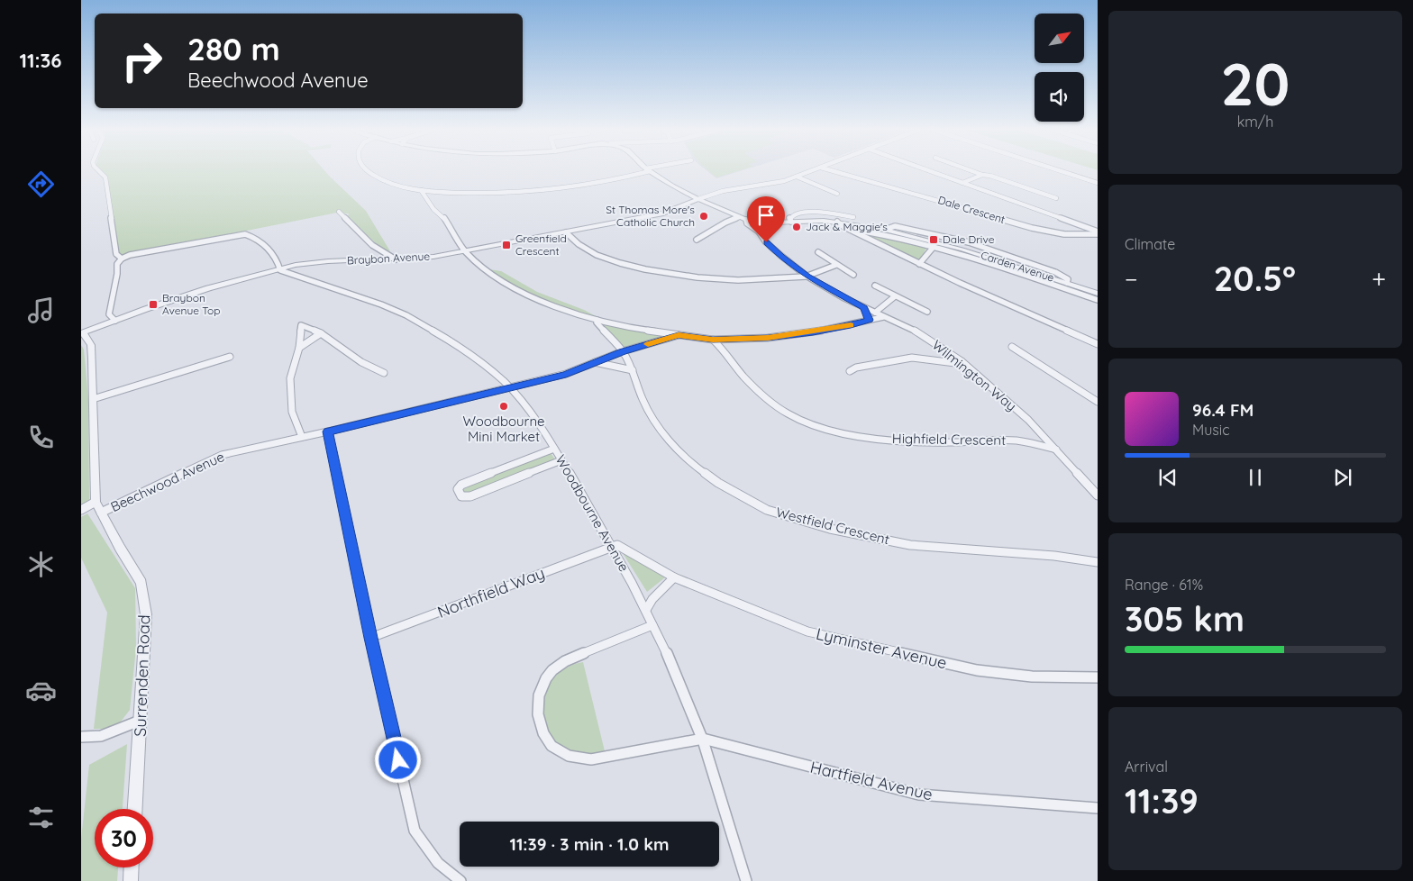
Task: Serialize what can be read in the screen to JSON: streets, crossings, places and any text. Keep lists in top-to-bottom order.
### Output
{
  "streets": {
    "street": [
      "Dale Crescent",
      "Braybon Avenue",
      "Carden Avenue",
      "Wilmington Way",
      "Highfield Crescent",
      "Beechwood Avenue",
      "Woodbourne Avenue",
      "Westfield Crescent",
      "Northfield Way",
      "Lyminster Avenue",
      "Surrenden Road",
      "Hartfield Avenue"
    ]
  },
  "crossings": [
    ["Braybon Avenue", "Carden Avenue"],
    ["Braybon Avenue", "Woodbourne Avenue"],
    ["Braybon Avenue", "Surrenden Road"],
    ["Carden Avenue", "Wilmington Way"],
    ["Wilmington Way", "Highfield Crescent"],
    ["Beechwood Avenue", "Woodbourne Avenue"],
    ["Beechwood Avenue", "Westfield Crescent"],
    ["Beechwood Avenue", "Surrenden Road"],
    ["Woodbourne Avenue", "Northfield Way"],
    ["Woodbourne Avenue", "Lyminster Avenue"],
    ["Woodbourne Avenue", "Hartfield Avenue"],
    ["Northfield Way", "Lyminster Avenue"]
  ],
  "places": {
    "other": ["St Thomas More's Catholic Church", "Jack & Maggie's", "Woodbourne Mini Market"],
    "transit": ["Dale Drive", "Greenfield Crescent", "Braybon Avenue Top"]
  },
  "north": "top right",
  "page": {
    "tabs": "11:36",
    "tile": [
      ["20", "km/h"],
      "Climate",
      ["Range · 61%", "305 km"],
      ["Arrival", "11:39"]
    ],
    "turn": ["280 m", "Beechwood Avenue"],
    "heat": ["−", "20.5°", "+"],
    "song": ["96.4 FM", "Music"],
    "limit": "30",
    "trip": "11:39 · 3 min · 1.0 km"
  }
}
